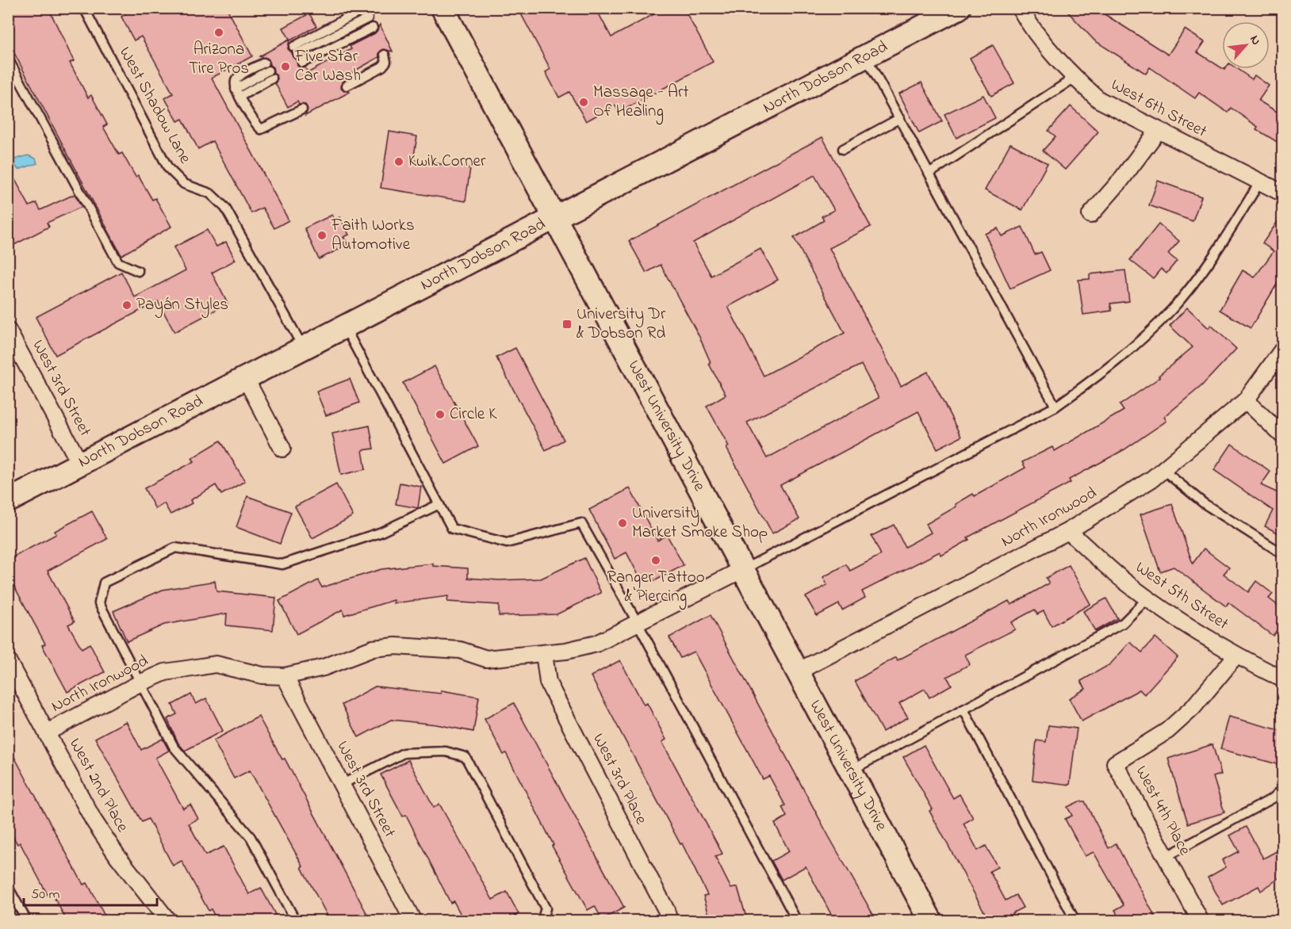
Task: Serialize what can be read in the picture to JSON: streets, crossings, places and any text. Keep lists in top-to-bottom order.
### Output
{
  "streets": {
    "main road": ["North Dobson Road", "West University Drive"],
    "street": [
      "West 6th Street",
      "West 3rd Street",
      "North Ironwood",
      "West 5th Street",
      "West 3rd Place",
      "West 2nd Place",
      "West 4th Place"
    ],
    "lane": ["West Shadow Lane"]
  },
  "crossings": [
    ["North Dobson Road", "West Shadow Lane"],
    ["North Dobson Road", "West 3rd Street"],
    ["North Dobson Road", "West University Drive"],
    ["West 3rd Street", "North Ironwood"],
    ["West University Drive", "North Ironwood"],
    ["North Ironwood", "West 5th Street"],
    ["North Ironwood", "West 3rd Place"],
    ["North Ironwood", "West 2nd Place"],
    ["West 5th Street", "West 4th Place"]
  ],
  "places": {
    "other": [
      "Arizona Tire Pros",
      "Five Star Car Wash",
      "Massage - Art Of Healing",
      "Kwik Corner",
      "Faith Works Automotive",
      "Payán Styles",
      "Circle K",
      "University Market Smoke Shop",
      "Ranger Tattoo & Piercing"
    ],
    "transit": ["University Dr & Dobson Rd"]
  },
  "scale_bar": "50 m",
  "north": "top right"
}
